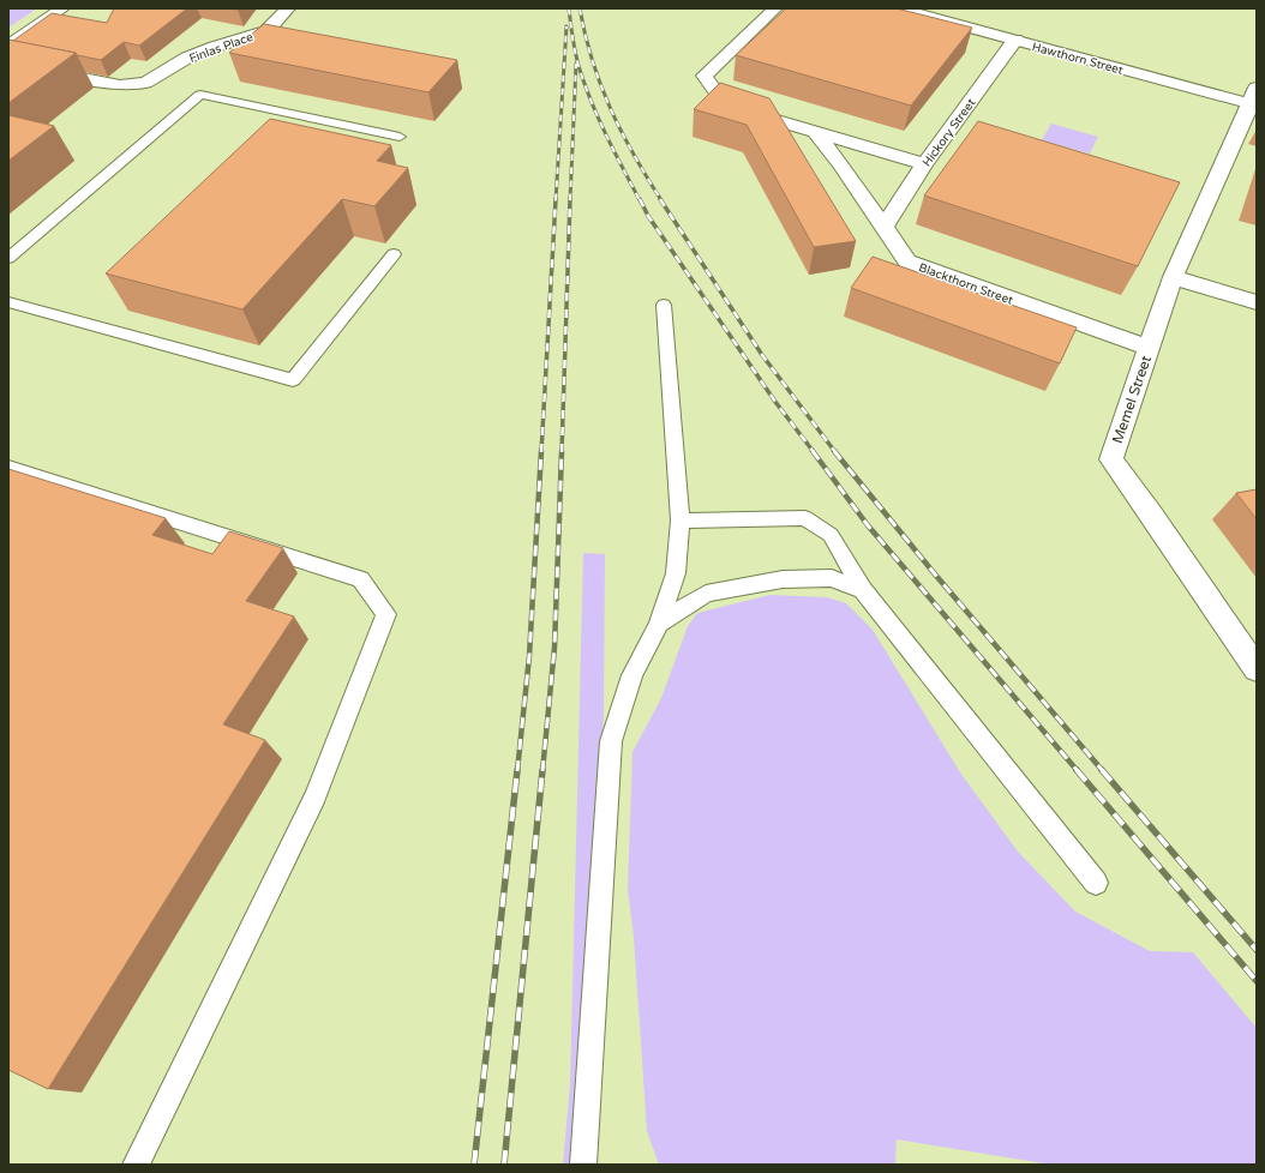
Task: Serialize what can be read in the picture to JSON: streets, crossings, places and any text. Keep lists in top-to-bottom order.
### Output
{
  "streets": {
    "street": [
      "Finlas Place",
      "Hawthorn Street",
      "Hickory Street",
      "Blackthorn Street",
      "Memel Street"
    ]
  },
  "crossings": [
    ["Hawthorn Street", "Hickory Street"],
    ["Hawthorn Street", "Memel Street"],
    ["Hickory Street", "Blackthorn Street"],
    ["Blackthorn Street", "Memel Street"]
  ]
}
